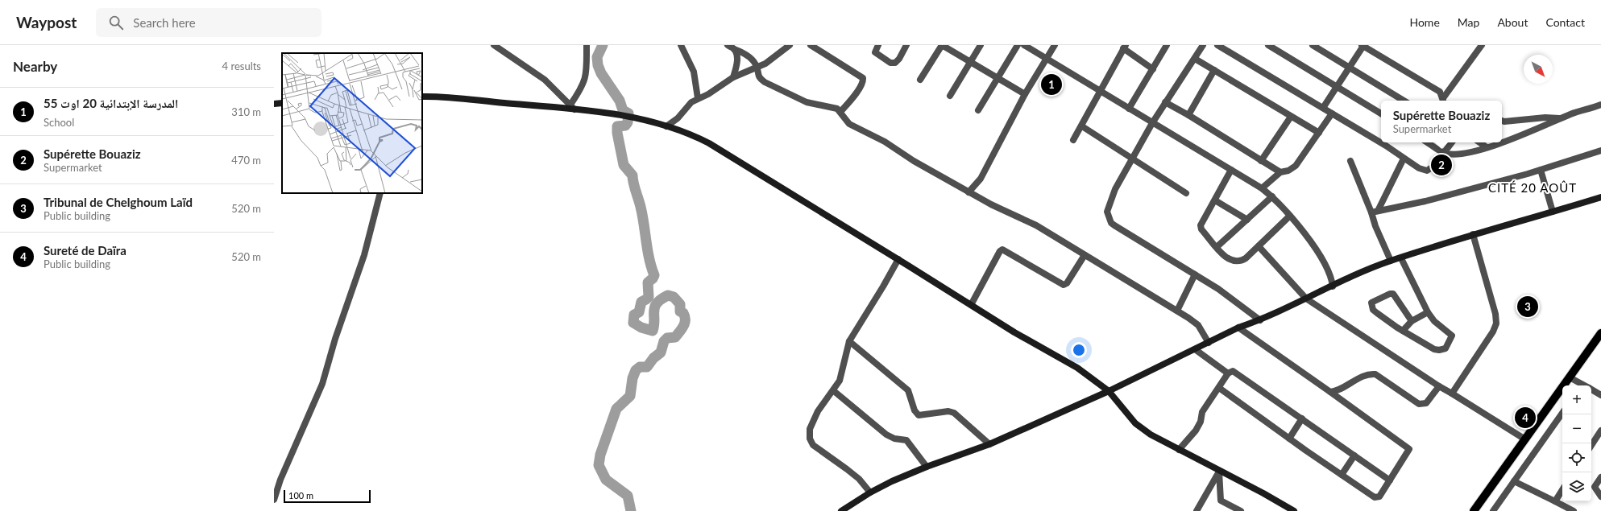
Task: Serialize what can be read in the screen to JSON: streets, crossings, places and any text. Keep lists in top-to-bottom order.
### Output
{
  "districts": ["CITÉ 20 AOÛT"],
  "scale_bar": "100 m",
  "north": "bottom right",
  "page": {
    "header": "Waypost",
    "search": "Search here",
    "nav": [
      "Home",
      "Map",
      "About",
      "Contact"
    ],
    "heading": ["Nearby", "4 results"],
    "pins": [
      "1",
      "2",
      "3",
      "4"
    ],
    "list": [
      {
        "mark": "1",
        "name": "المدرسة الإبتدائية 20 اوت 55",
        "note": "School",
        "value": "310 m"
      },
      {
        "mark": "2",
        "name": "Supérette Bouaziz",
        "note": "Supermarket",
        "value": "470 m"
      },
      {
        "mark": "3",
        "name": "Tribunal de Chelghoum Laïd",
        "note": "Public building",
        "value": "520 m"
      },
      {
        "mark": "4",
        "name": "Sureté de Daïra",
        "note": "Public building",
        "value": "520 m"
      }
    ],
    "popup": ["Supérette Bouaziz", "Supermarket"],
    "map_buttons": ["+", "−"],
    "scale": "100 m"
  }
}
